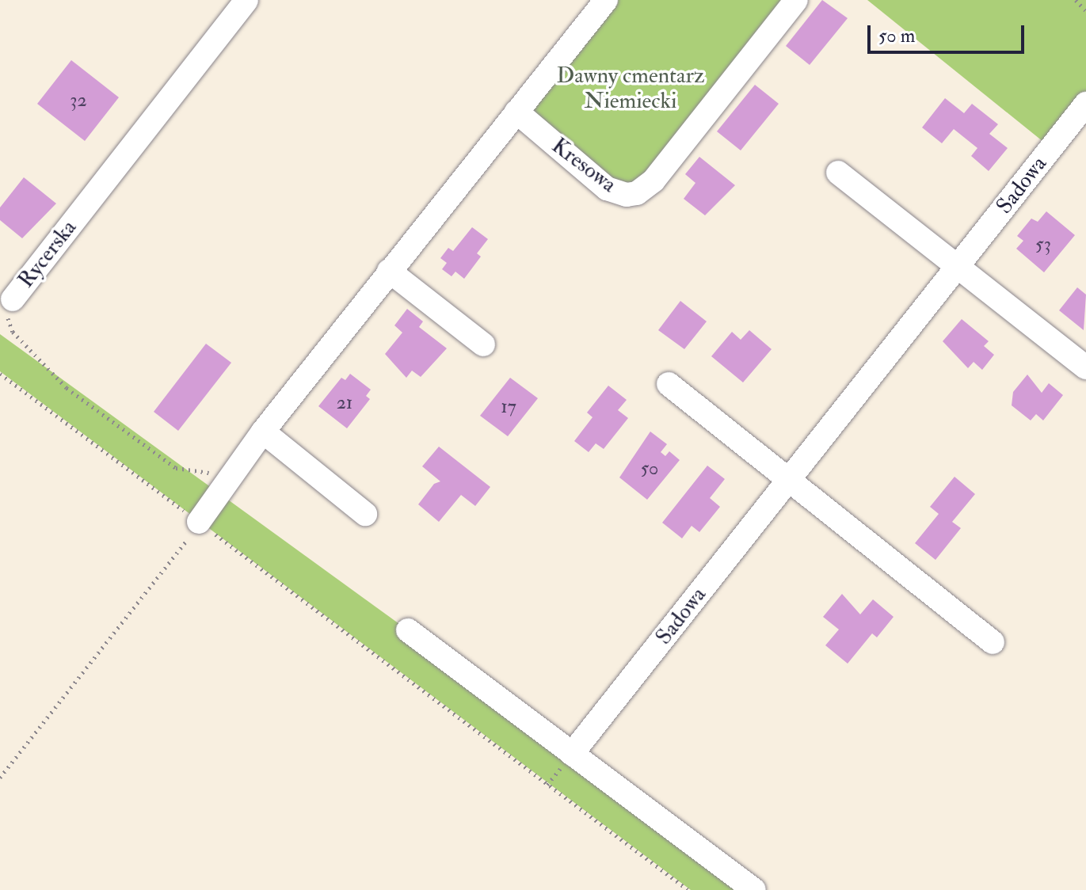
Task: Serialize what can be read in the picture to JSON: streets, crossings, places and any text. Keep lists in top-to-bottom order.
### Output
{
  "streets": {
    "street": ["Kresowa", "Sadowa", "Rycerska"]
  },
  "parks": ["Dawny cmentarz Niemiecki"],
  "house_numbers": [
    "32",
    "53",
    "21",
    "17",
    "50"
  ],
  "scale_bar": "50 m"
}
